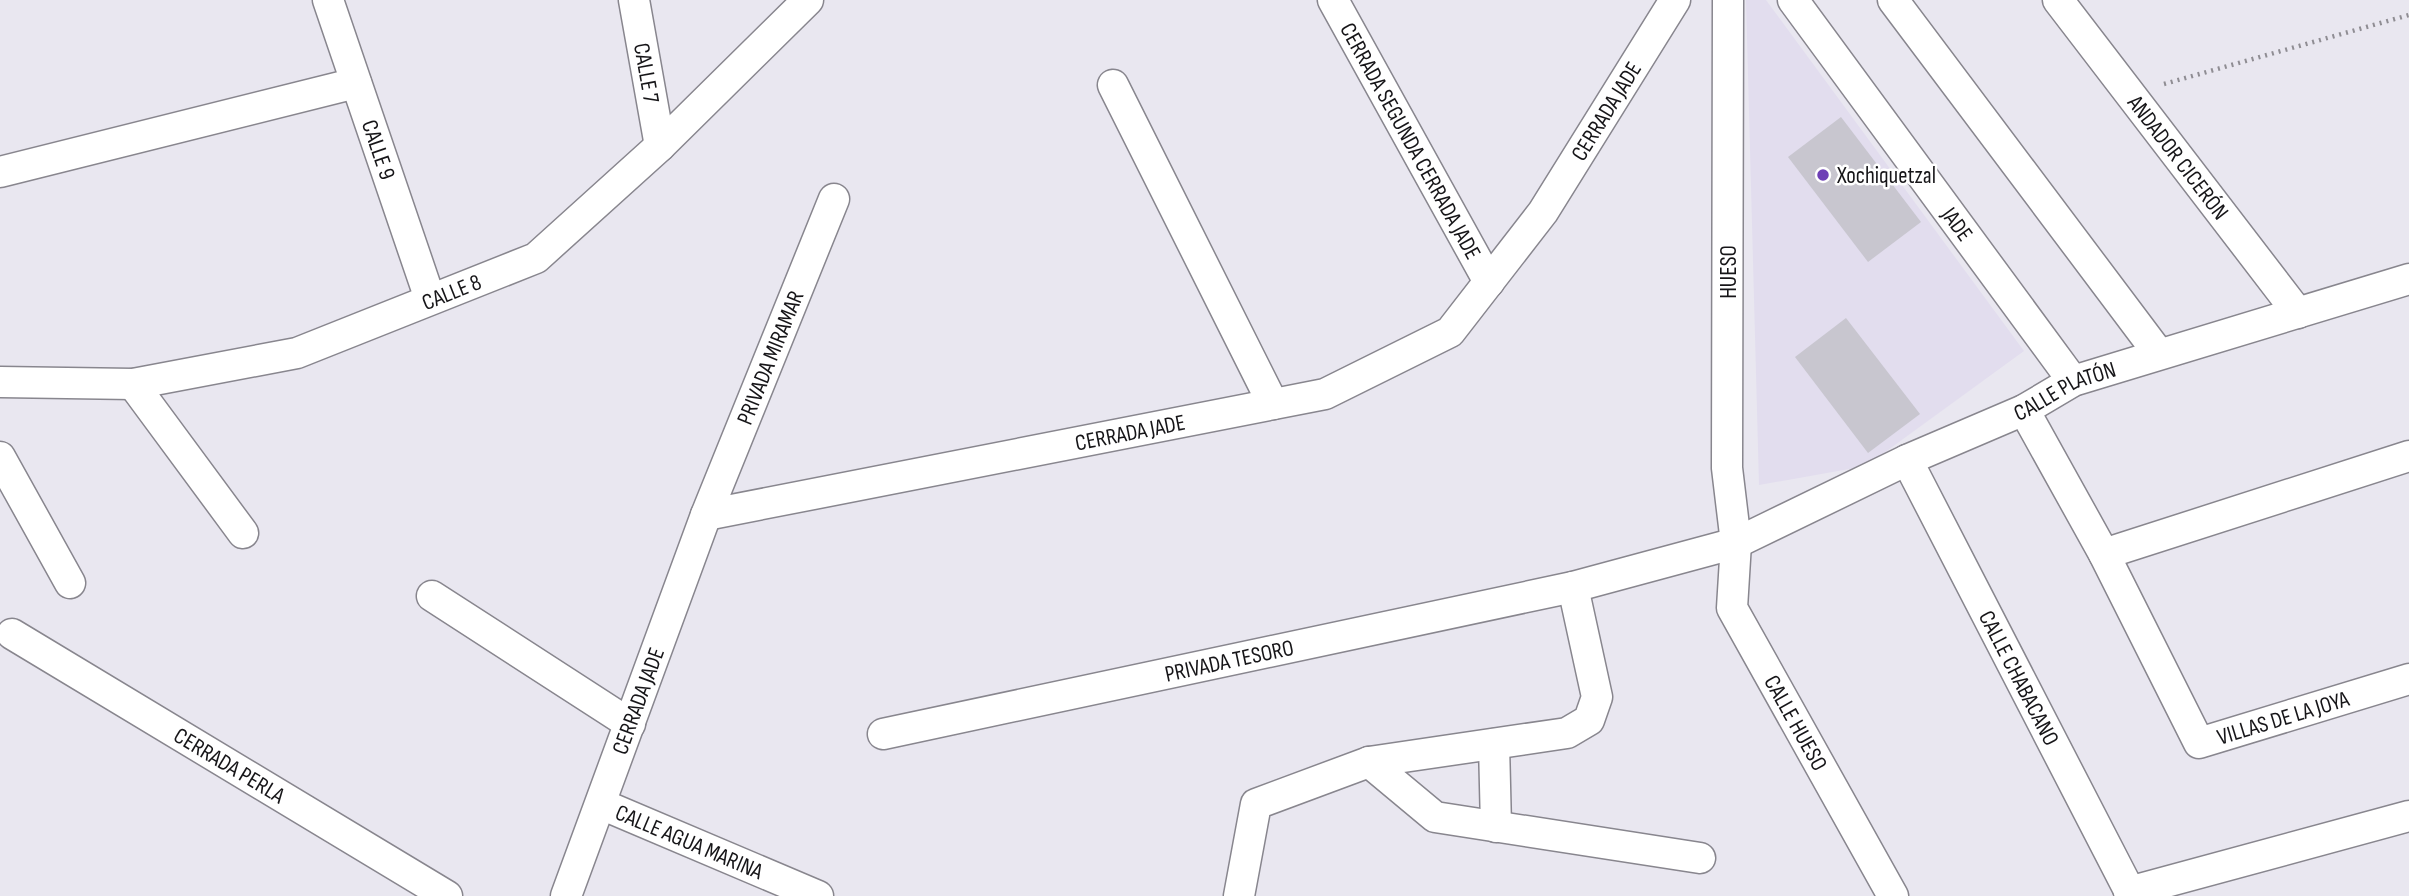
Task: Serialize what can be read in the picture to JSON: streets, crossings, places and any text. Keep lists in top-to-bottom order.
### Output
{
  "streets": {
    "street": [
      "CALLE 7",
      "CERRADA JADE",
      "CERRADA SEGUNDA CERRADA JADE",
      "CALLE 9",
      "ANDADOR CICERÓN",
      "JADE",
      "HUESO",
      "CALLE 8",
      "PRIVADA MIRAMAR",
      "CALLE PLATÓN",
      "PRIVADA TESORO",
      "CALLE CHABACANO",
      "VILLAS DE LA JOYA",
      "CALLE HUESO",
      "CERRADA PERLA",
      "CALLE AGUA MARINA"
    ]
  },
  "crossings": [
    ["CALLE 7", "CALLE 8"],
    ["CERRADA JADE", "CERRADA SEGUNDA CERRADA JADE"],
    ["CERRADA JADE", "PRIVADA MIRAMAR"],
    ["CERRADA JADE", "CALLE AGUA MARINA"],
    ["CALLE 9", "CALLE 8"],
    ["ANDADOR CICERÓN", "CALLE PLATÓN"],
    ["JADE", "CALLE PLATÓN"],
    ["HUESO", "CALLE PLATÓN"],
    ["HUESO", "PRIVADA TESORO"],
    ["HUESO", "CALLE HUESO"],
    ["CALLE PLATÓN", "PRIVADA TESORO"],
    ["CALLE PLATÓN", "CALLE CHABACANO"],
    ["CALLE PLATÓN", "VILLAS DE LA JOYA"],
    ["CALLE PLATÓN", "CALLE HUESO"],
    ["PRIVADA TESORO", "CALLE HUESO"]
  ],
  "places": ["Xochiquetzal"]
}
